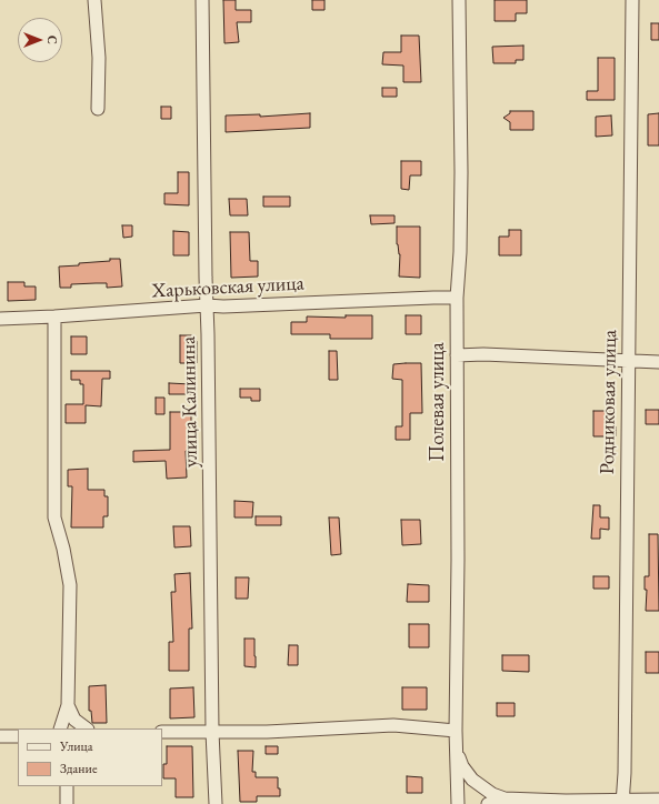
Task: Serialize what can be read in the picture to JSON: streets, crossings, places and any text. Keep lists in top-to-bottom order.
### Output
{
  "streets": {
    "street": [
      "Харьковская улица",
      "улица Калинина",
      "Полевая улица",
      "Родниковая улица"
    ]
  },
  "crossings": [
    ["Харьковская улица", "улица Калинина"],
    ["Харьковская улица", "Полевая улица"]
  ],
  "legend": ["Улица", "Здание"],
  "north": "right"
}
